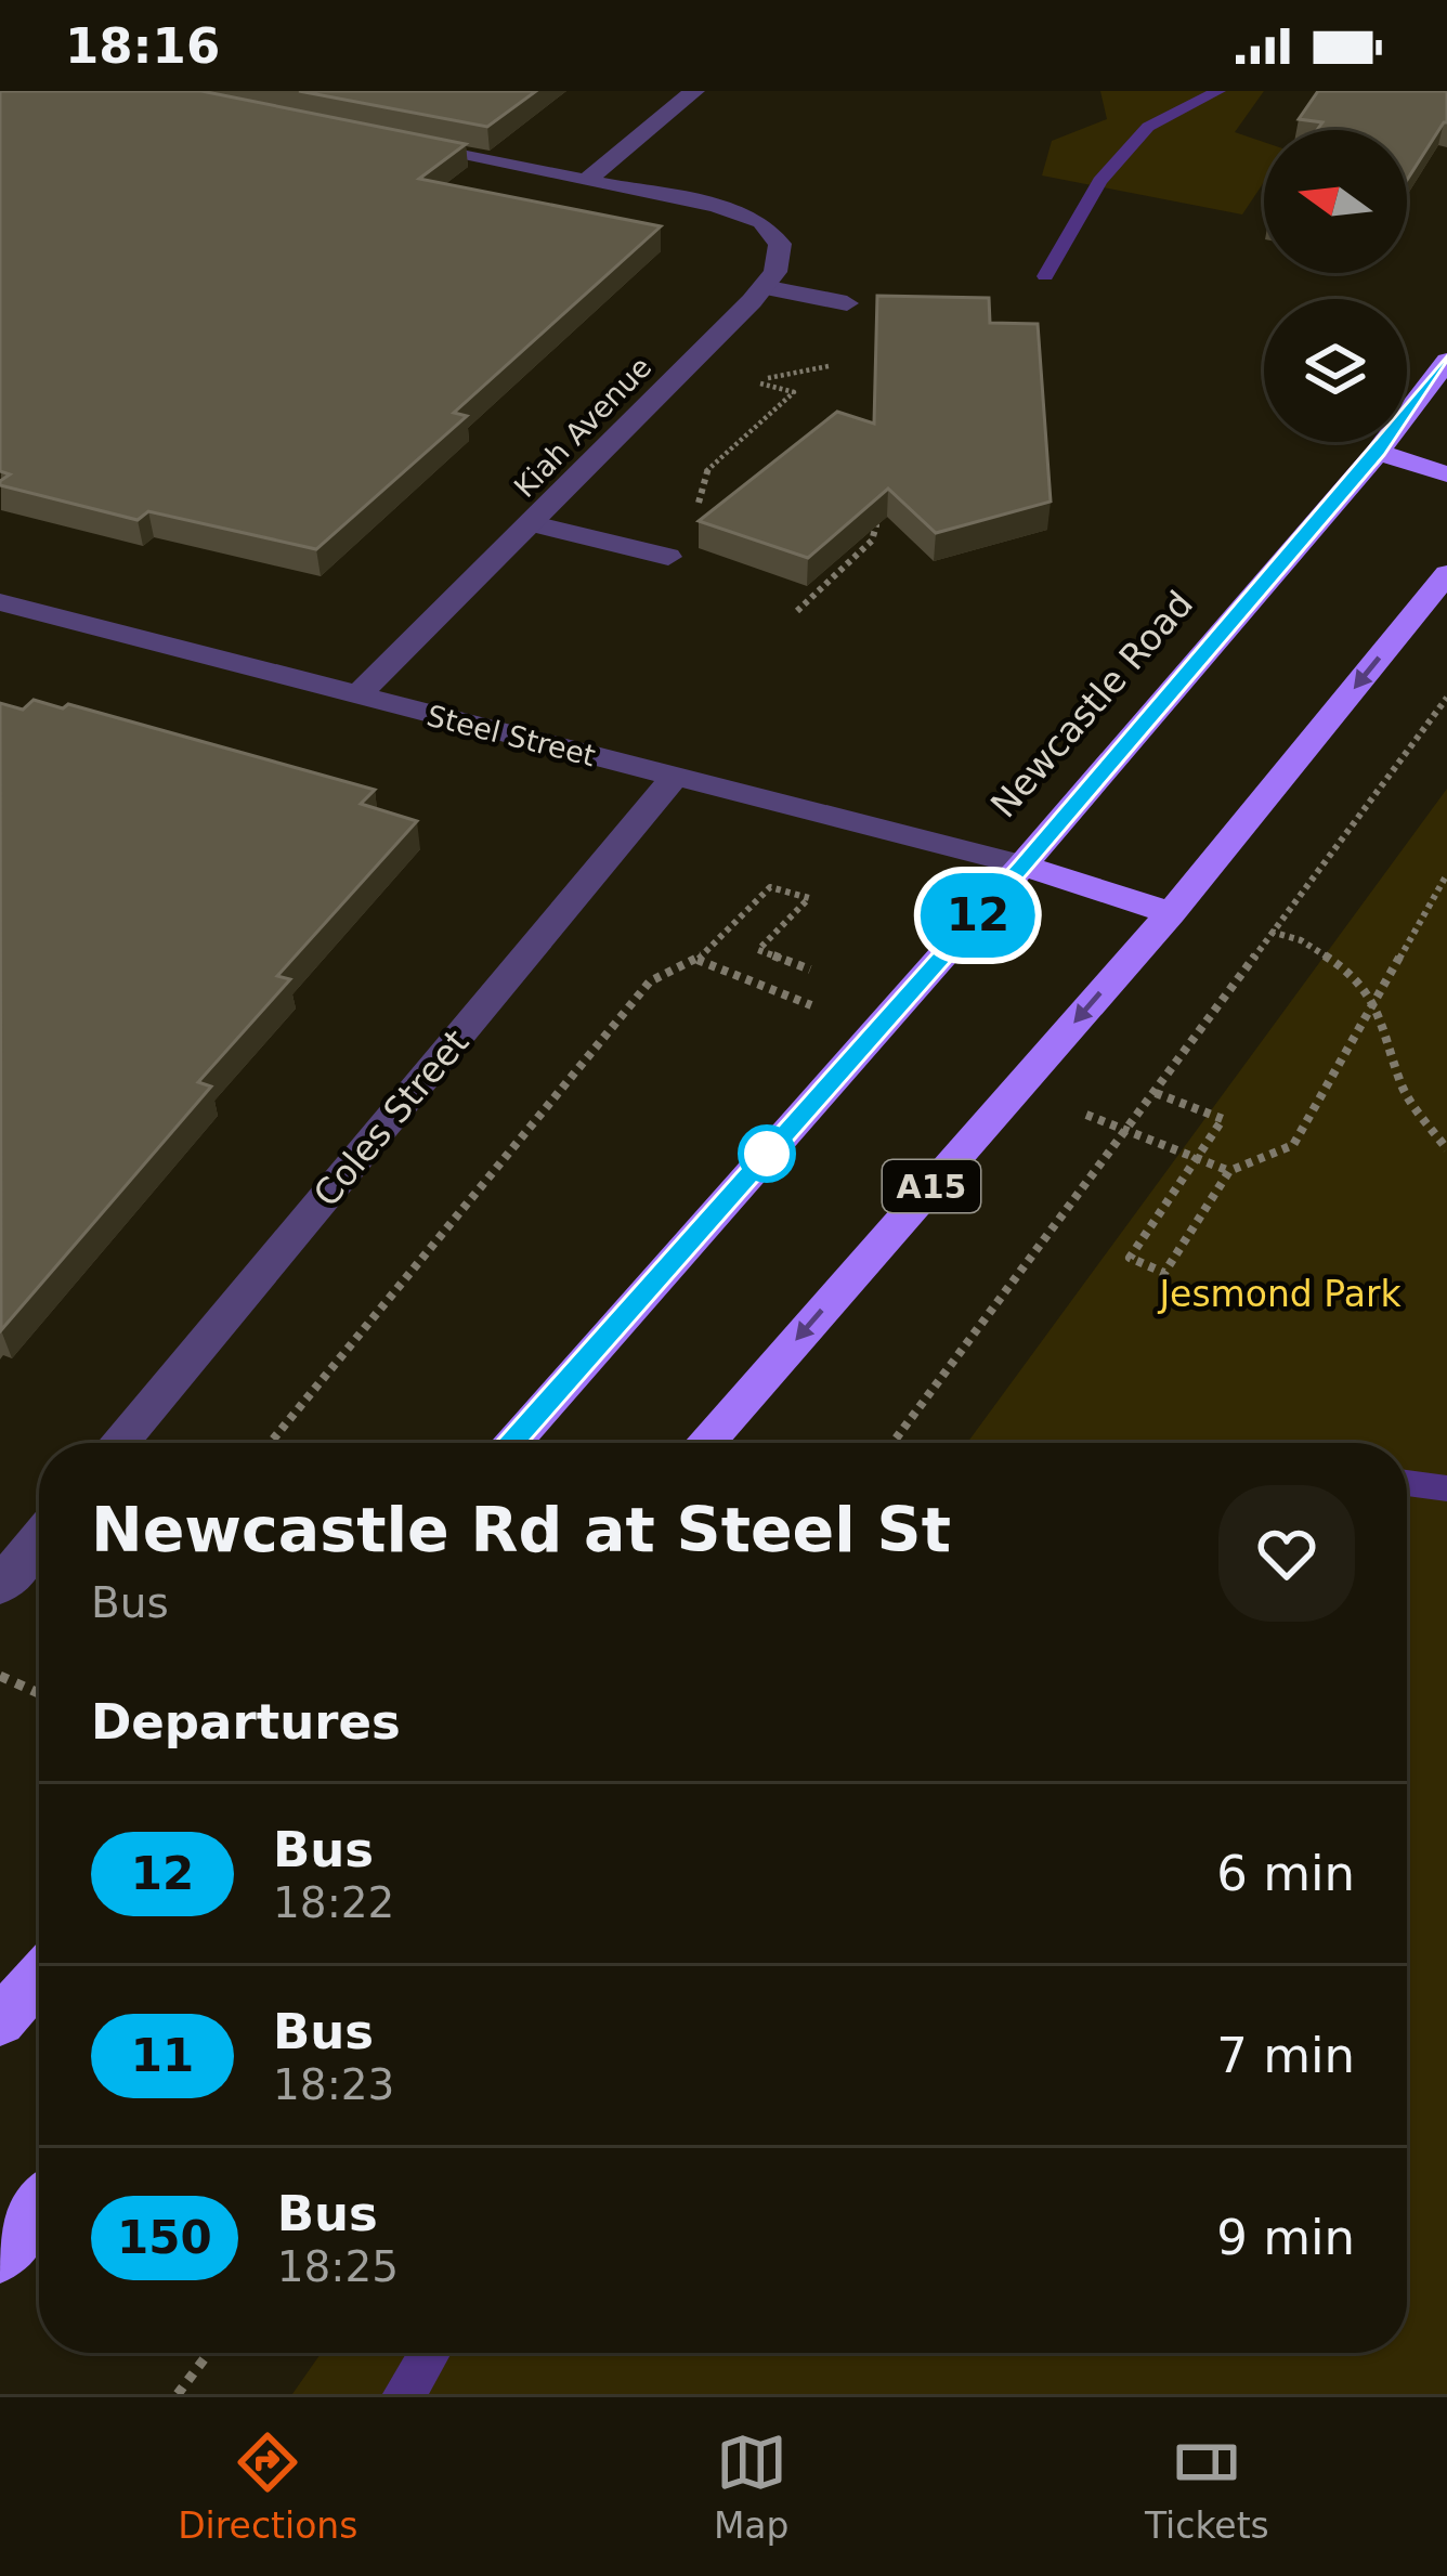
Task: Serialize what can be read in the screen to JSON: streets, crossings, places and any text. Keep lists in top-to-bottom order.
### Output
{
  "streets": {
    "highway": ["Newcastle Road", "A15"],
    "street": ["Kiah Avenue", "Steel Street", "Coles Street"]
  },
  "crossings": [
    ["Kiah Avenue", "Steel Street"],
    ["Newcastle Road", "Steel Street"],
    ["Steel Street", "Coles Street"]
  ],
  "parks": ["Jesmond Park"],
  "lines": ["bus line 12"],
  "north": "left",
  "page": {
    "status": "18:16",
    "on_map": "12",
    "heading": [
      ["Newcastle Rd at Steel St", "Bus"],
      "Departures"
    ],
    "list": [
      {
        "mark": "12",
        "name": "Bus",
        "note": "18:22",
        "value": "6 min"
      },
      {
        "mark": "11",
        "name": "Bus",
        "note": "18:23",
        "value": "7 min"
      },
      {
        "mark": "150",
        "name": "Bus",
        "note": "18:25",
        "value": "9 min"
      }
    ],
    "tabs": ["Directions", "Map", "Tickets"]
  }
}
